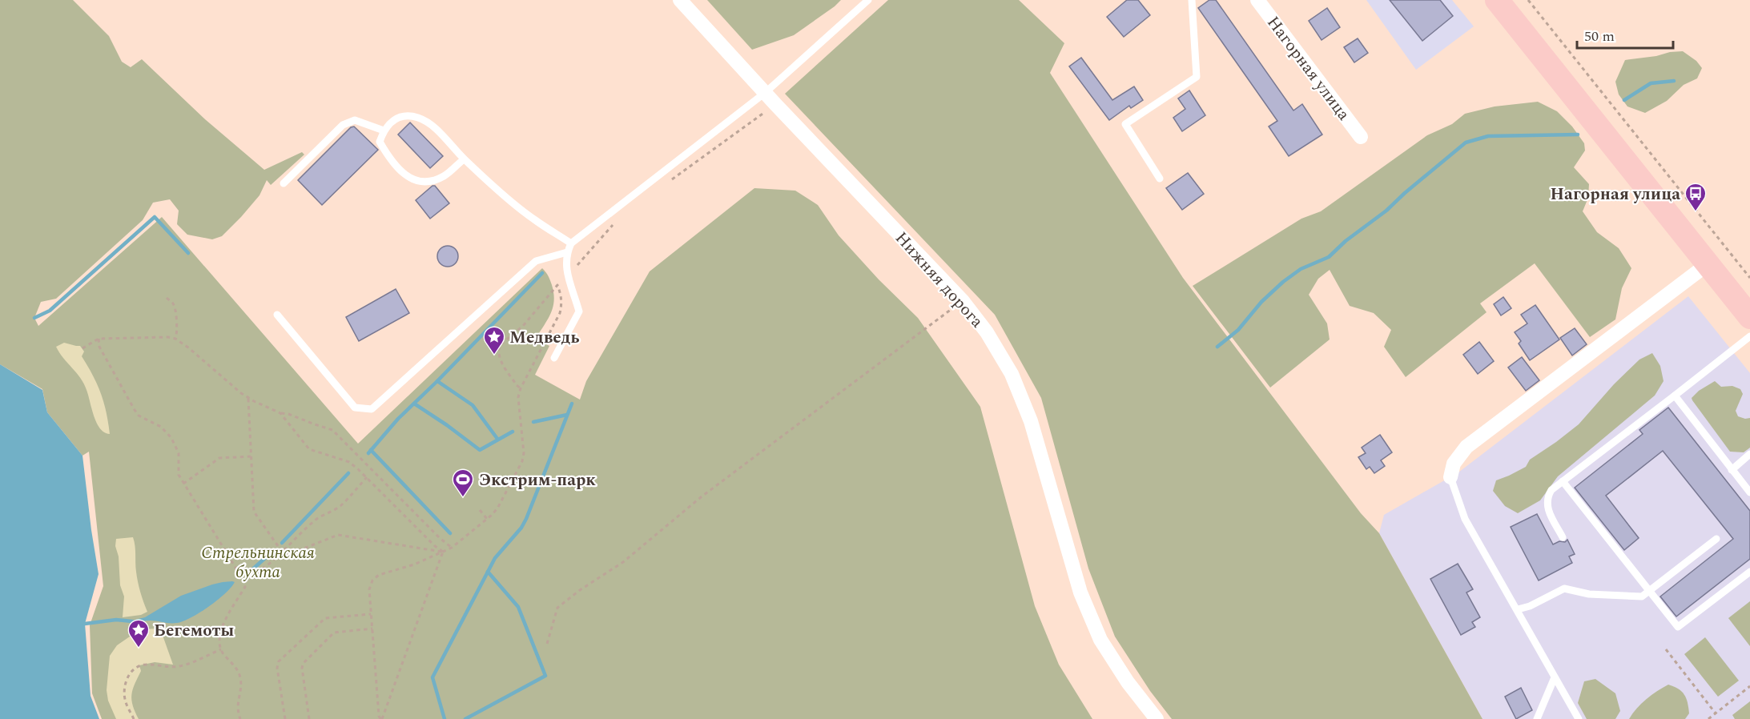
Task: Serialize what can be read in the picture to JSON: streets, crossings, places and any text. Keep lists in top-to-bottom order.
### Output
{
  "streets": {
    "street": ["Нагорная улица", "Нижняя дорога"]
  },
  "parks": ["Стрельнинская бухта"],
  "places": {
    "bus stop": ["Нагорная улица"],
    "place": ["Медведь", "Бегемоты"],
    "sports": ["Экстрим-парк"]
  },
  "scale_bar": "50 m"
}
